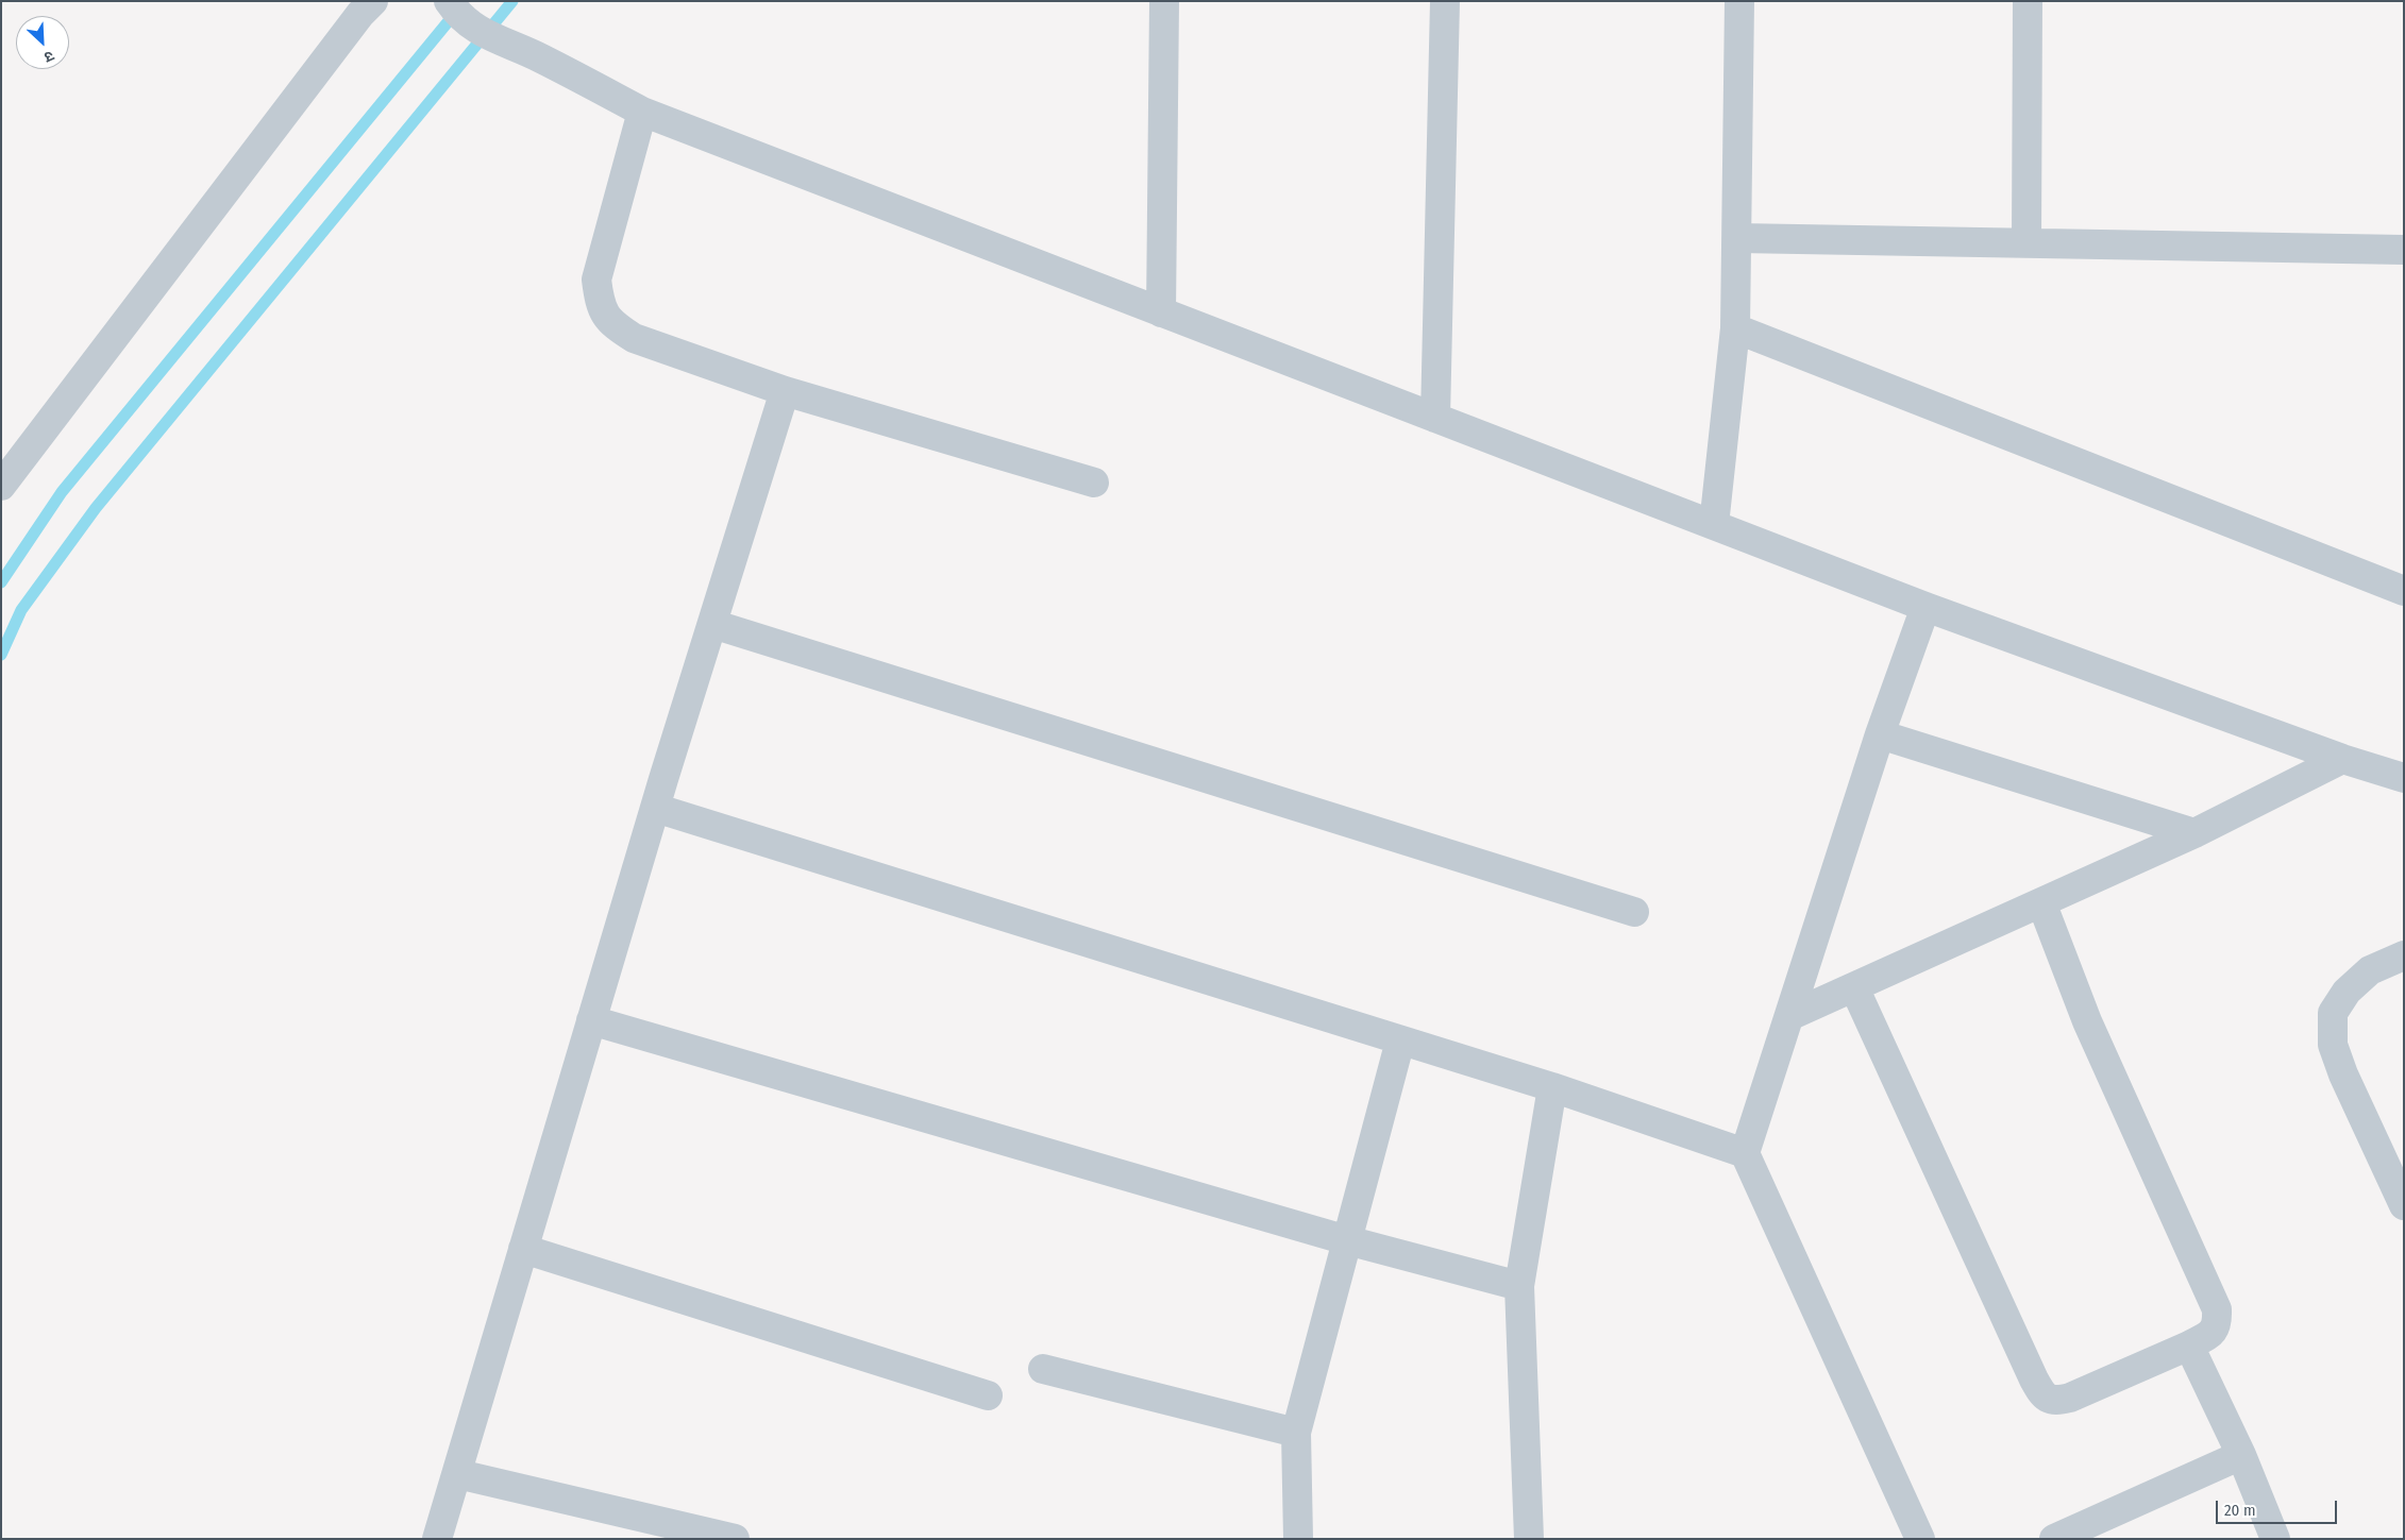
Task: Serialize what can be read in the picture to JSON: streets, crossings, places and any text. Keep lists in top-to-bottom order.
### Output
{
  "scale_bar": "20 m",
  "north": "bottom right"
}
